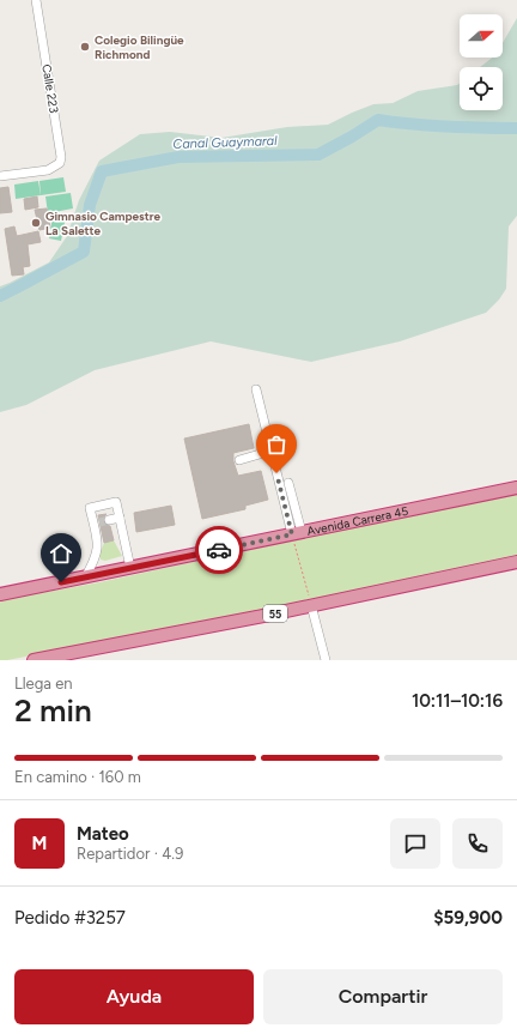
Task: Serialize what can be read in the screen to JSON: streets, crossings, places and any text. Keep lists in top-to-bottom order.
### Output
{
  "streets": {
    "highway": ["Avenida Carrera 45", "55"],
    "street": ["Calle 223"]
  },
  "water": ["Canal Guaymaral"],
  "places": ["Colegio Bilingüe Richmond", "Gimnasio Campestre La Salette"],
  "north": "right",
  "page": {
    "heading": ["2 min", "Llega en", "10:11–10:16"],
    "panel": [
      "Mateo",
      "Repartidor · 4.9",
      "Pedido #3257",
      "$59,900"
    ],
    "bar": "En camino · 160 m",
    "round": "M",
    "buttons": ["Ayuda", "Compartir"]
  }
}
